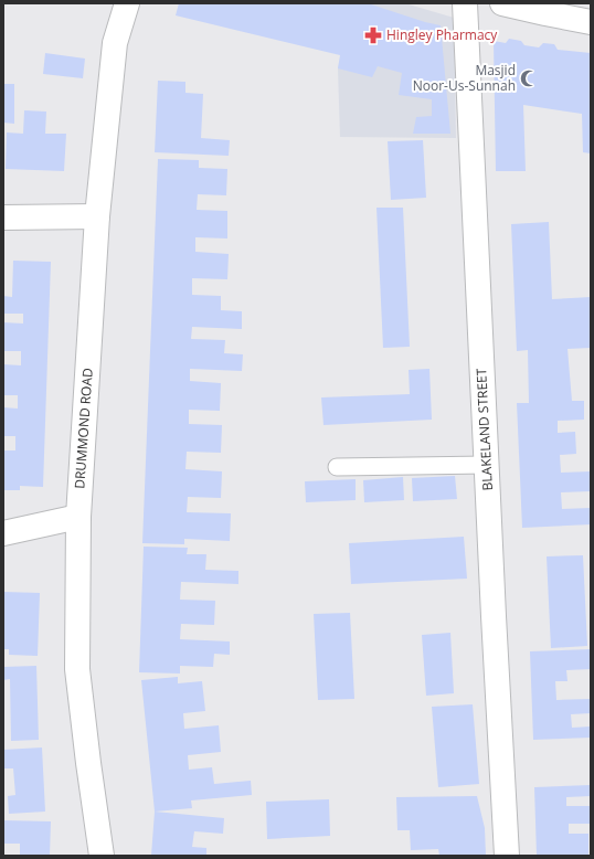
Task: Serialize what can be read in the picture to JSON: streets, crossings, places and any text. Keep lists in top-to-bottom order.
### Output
{
  "streets": {
    "street": ["DRUMMOND ROAD", "BLAKELAND STREET"]
  },
  "places": {
    "pharmacy": ["Hingley Pharmacy"],
    "mosque": ["Masjid Noor-Us-Sunnah"]
  }
}
